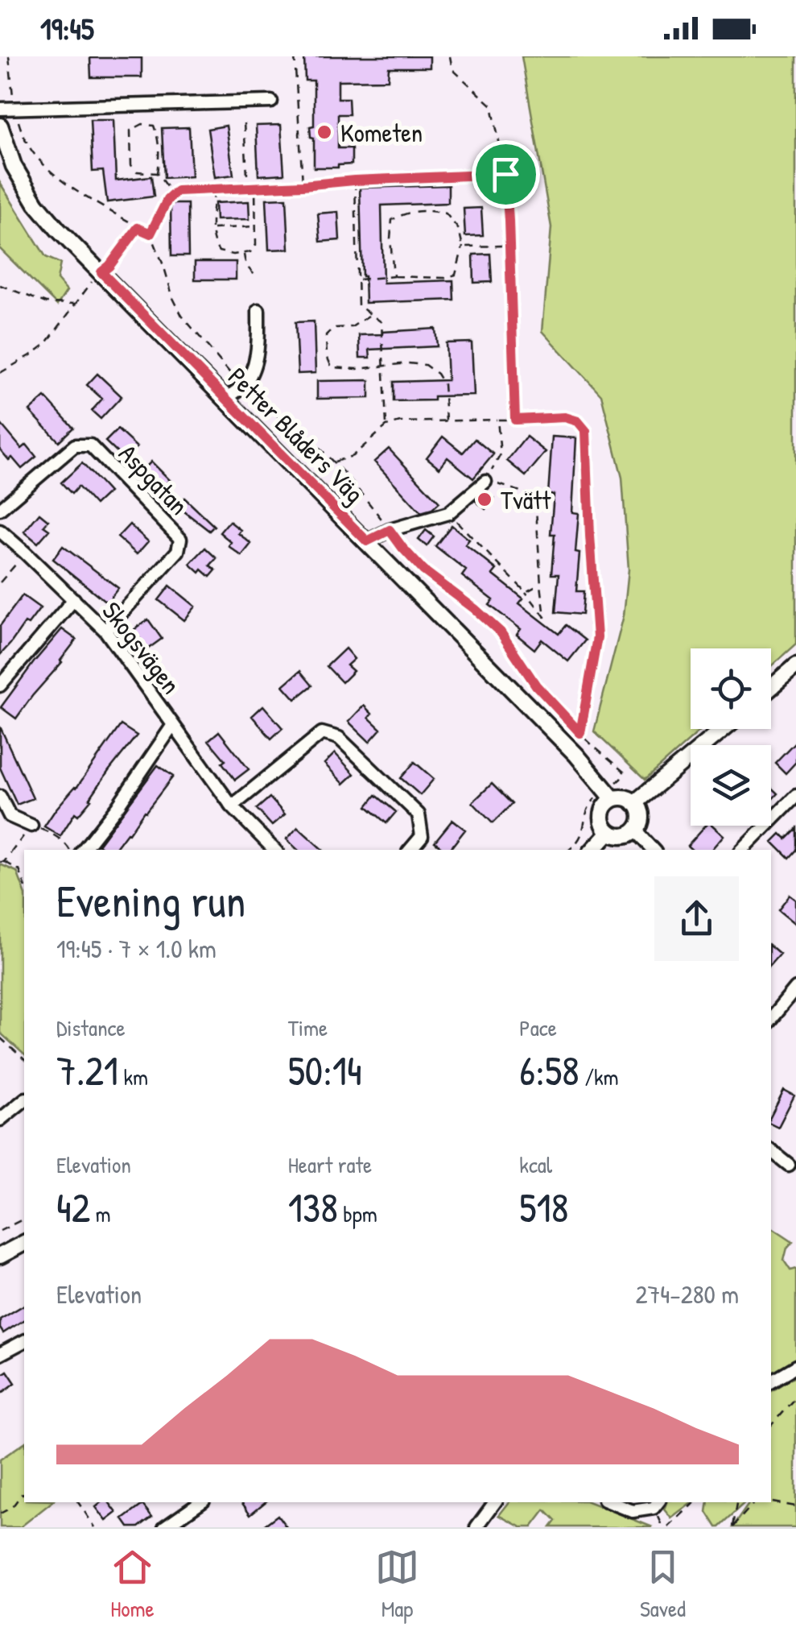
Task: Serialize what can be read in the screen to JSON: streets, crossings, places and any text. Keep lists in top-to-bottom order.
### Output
{
  "streets": {
    "street": ["Petter Blåders Väg", "Aspgatan", "Skogsvägen"]
  },
  "crossings": [
    ["Aspgatan", "Skogsvägen"]
  ],
  "places": ["Kometen", "Tvätt"],
  "page": {
    "status": "19:45",
    "heading": ["Evening run", "19:45 · 7 × 1.0 km"],
    "stats": [
      ["Distance", "7.21 km"],
      ["Time", "50:14"],
      ["Pace", "6:58 /km"],
      ["Elevation", "42 m"],
      ["Heart rate", "138 bpm"],
      ["kcal", "518"]
    ],
    "chart": ["Elevation", "274–280 m"],
    "tabs": ["Home", "Map", "Saved"]
  }
}
